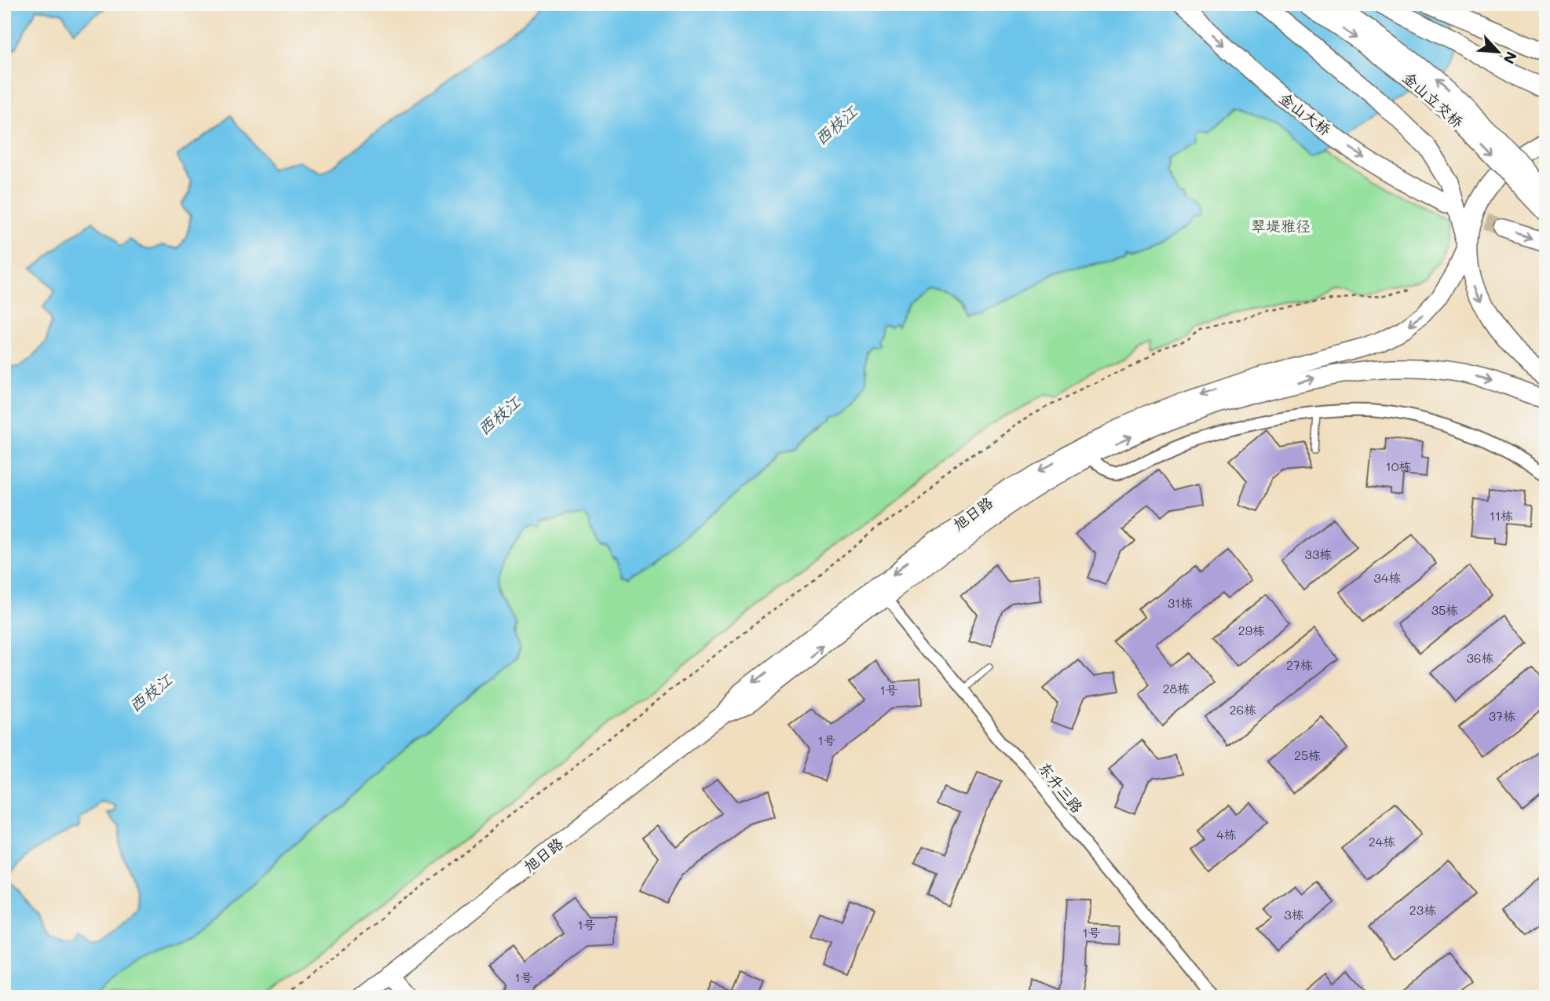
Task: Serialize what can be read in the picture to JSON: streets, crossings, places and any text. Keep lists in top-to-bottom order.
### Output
{
  "streets": {
    "main road": ["金山立交桥", "金山大桥", "旭日路"],
    "street": ["东升三路"]
  },
  "crossings": [
    ["旭日路", "东升三路"]
  ],
  "water": ["西枝江"],
  "parks": ["翠堤雅径"],
  "house_numbers": [
    "10栋",
    "11栋",
    "33栋",
    "34栋",
    "31栋",
    "35栋",
    "29栋",
    "36栋",
    "27栋",
    "28栋",
    "1号",
    "26栋",
    "37栋",
    "1号",
    "25栋",
    "4栋",
    "24栋",
    "23栋",
    "3栋",
    "1号",
    "1号",
    "1号"
  ],
  "north": "bottom right"
}
